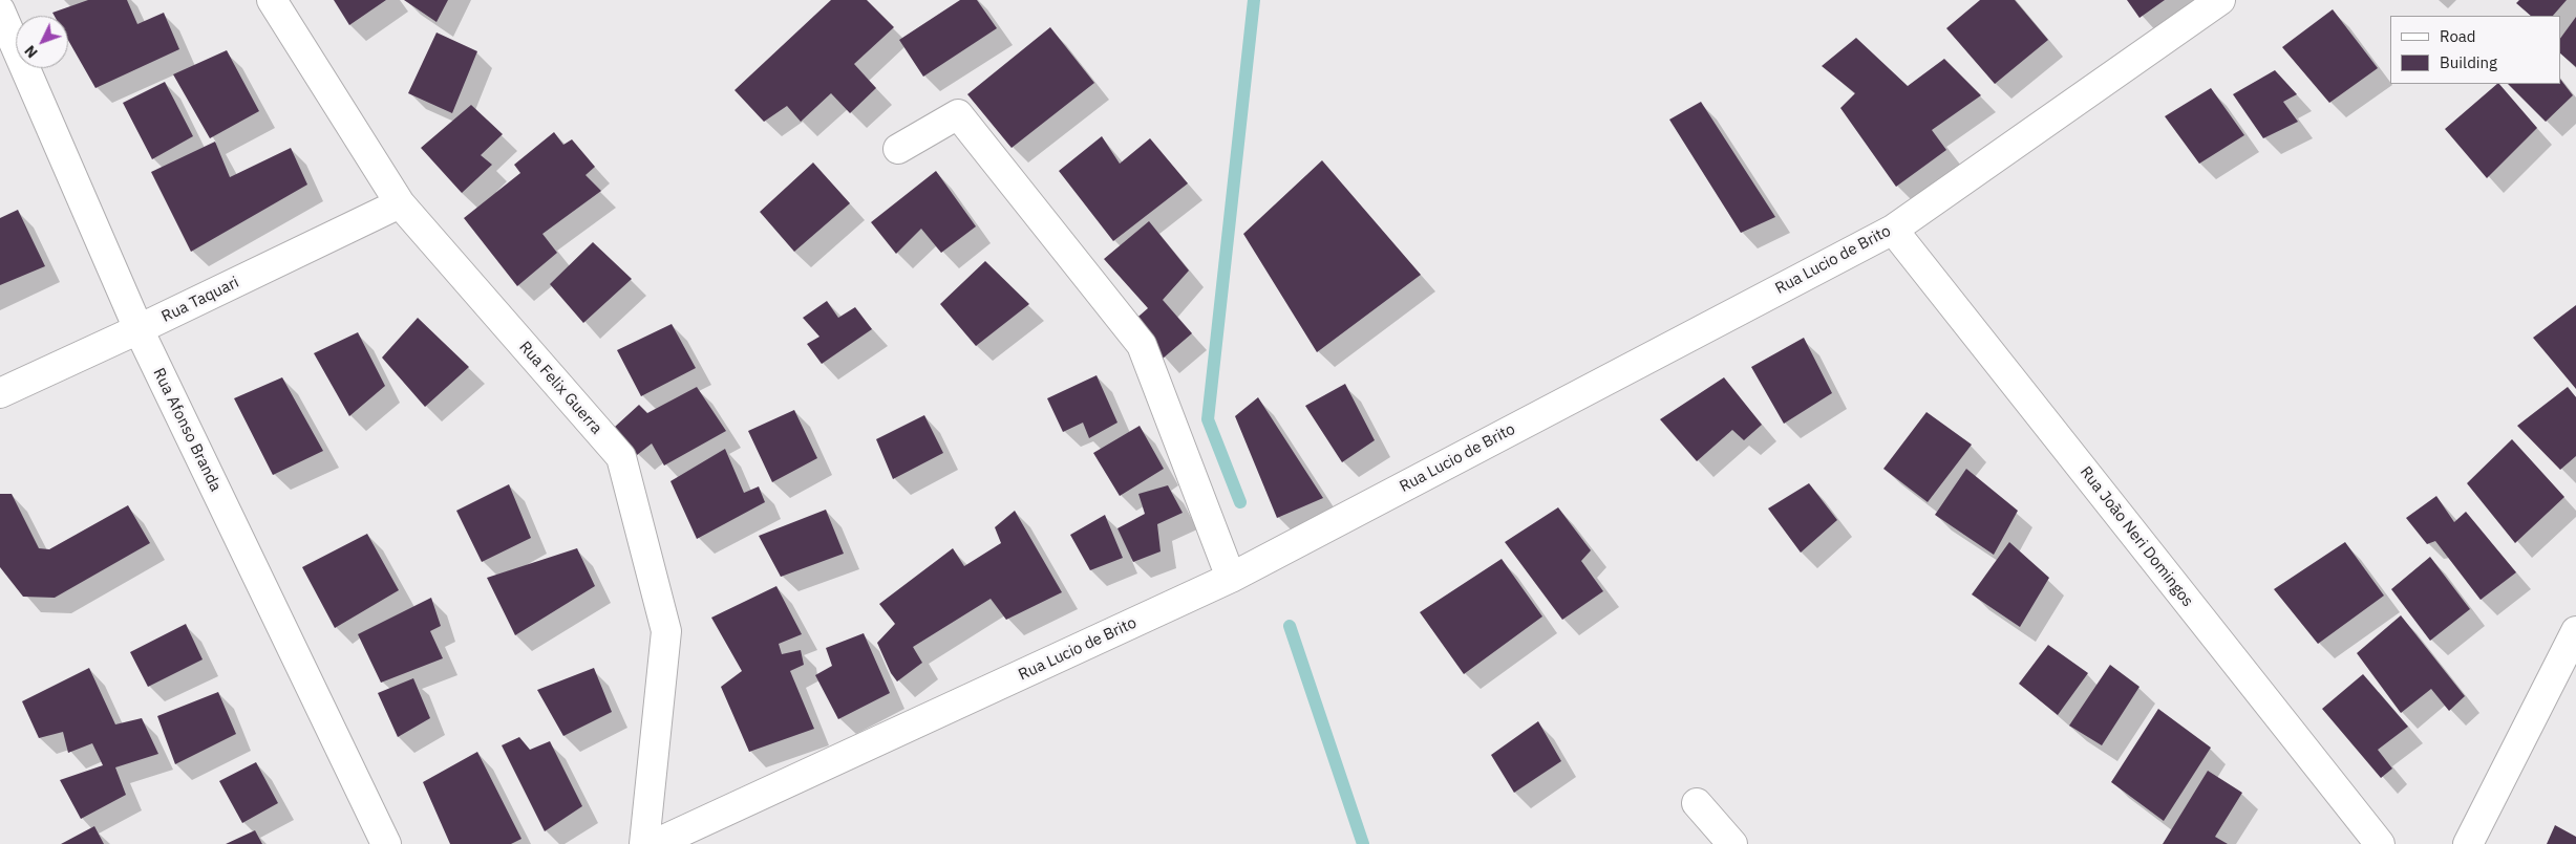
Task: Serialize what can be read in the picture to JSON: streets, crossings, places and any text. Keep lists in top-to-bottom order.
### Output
{
  "streets": {
    "street": [
      "Rua Lucio de Brito",
      "Rua Taquari",
      "Rua Felix Guerra",
      "Rua Afonso Branda",
      "Rua João Neri Domingos"
    ]
  },
  "crossings": [
    ["Rua Lucio de Brito", "Rua João Neri Domingos"],
    ["Rua Taquari", "Rua Felix Guerra"],
    ["Rua Taquari", "Rua Afonso Branda"]
  ],
  "legend": ["Road", "Building"],
  "north": "bottom left"
}
